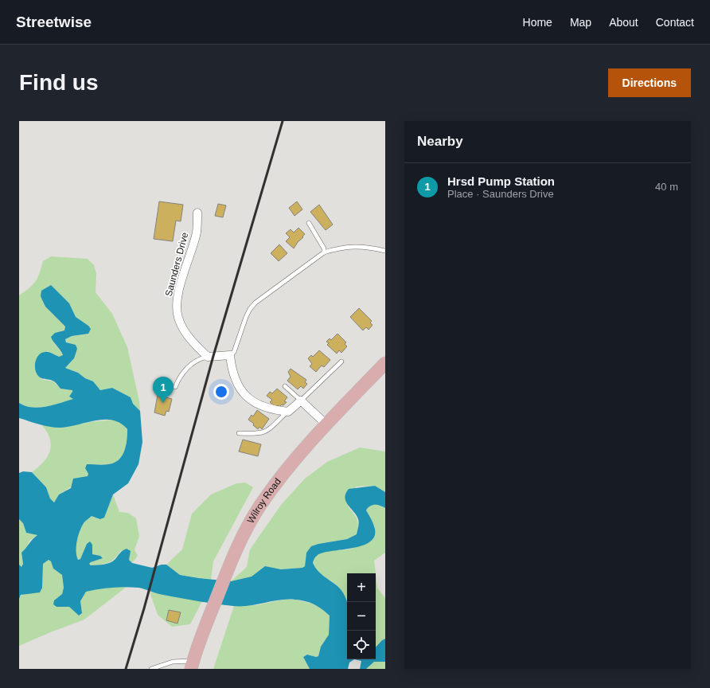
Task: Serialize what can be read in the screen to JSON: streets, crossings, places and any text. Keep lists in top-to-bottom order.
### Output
{
  "streets": {
    "main road": ["Wilroy Road"],
    "street": ["Saunders Drive"]
  },
  "page": {
    "header": "Streetwise",
    "nav": [
      "Home",
      "Map",
      "About",
      "Contact"
    ],
    "buttons": "Directions",
    "title": "Find us",
    "heading": "Nearby",
    "list": [
      {
        "mark": "1",
        "name": "Hrsd Pump Station",
        "note": "Place · Saunders Drive",
        "value": "40 m"
      }
    ],
    "pins": "1",
    "map_buttons": ["+", "−"]
  }
}
